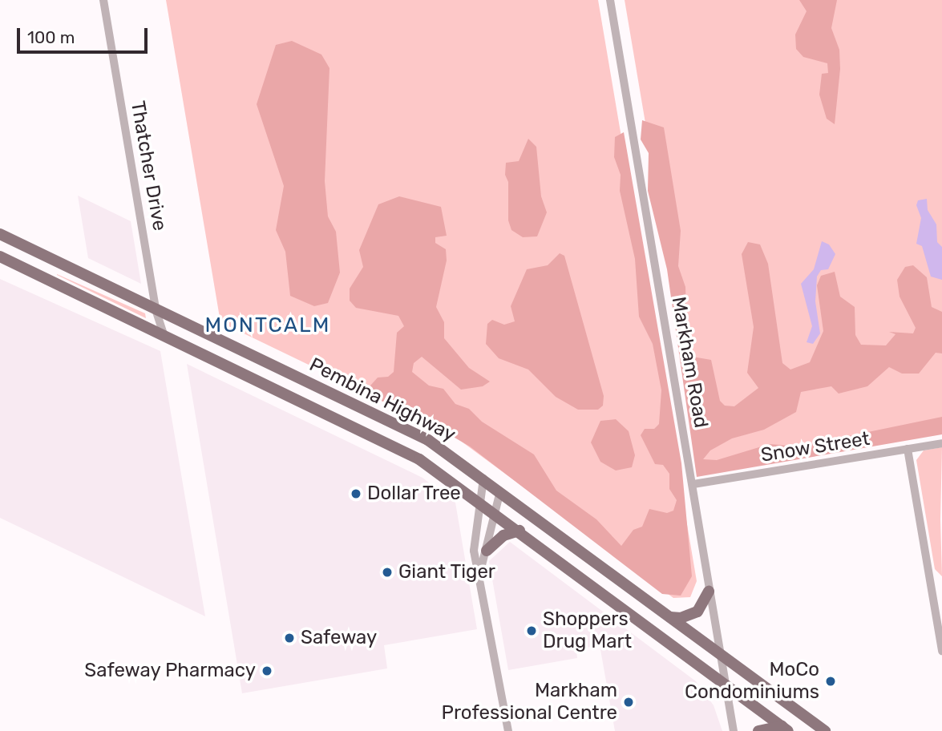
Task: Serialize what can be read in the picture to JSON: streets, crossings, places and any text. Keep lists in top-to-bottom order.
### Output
{
  "streets": {
    "main road": ["Pembina Highway"],
    "street": ["Thatcher Drive", "Markham Road", "Snow Street"]
  },
  "crossings": [
    ["Thatcher Drive", "Pembina Highway"],
    ["Markham Road", "Pembina Highway"],
    ["Markham Road", "Snow Street"]
  ],
  "districts": ["MONTCALM"],
  "places": [
    "Dollar Tree",
    "Giant Tiger",
    "Shoppers Drug Mart",
    "Safeway",
    "Safeway Pharmacy",
    "MoCo Condominiums",
    "Markham Professional Centre"
  ],
  "scale_bar": "100 m"
}
